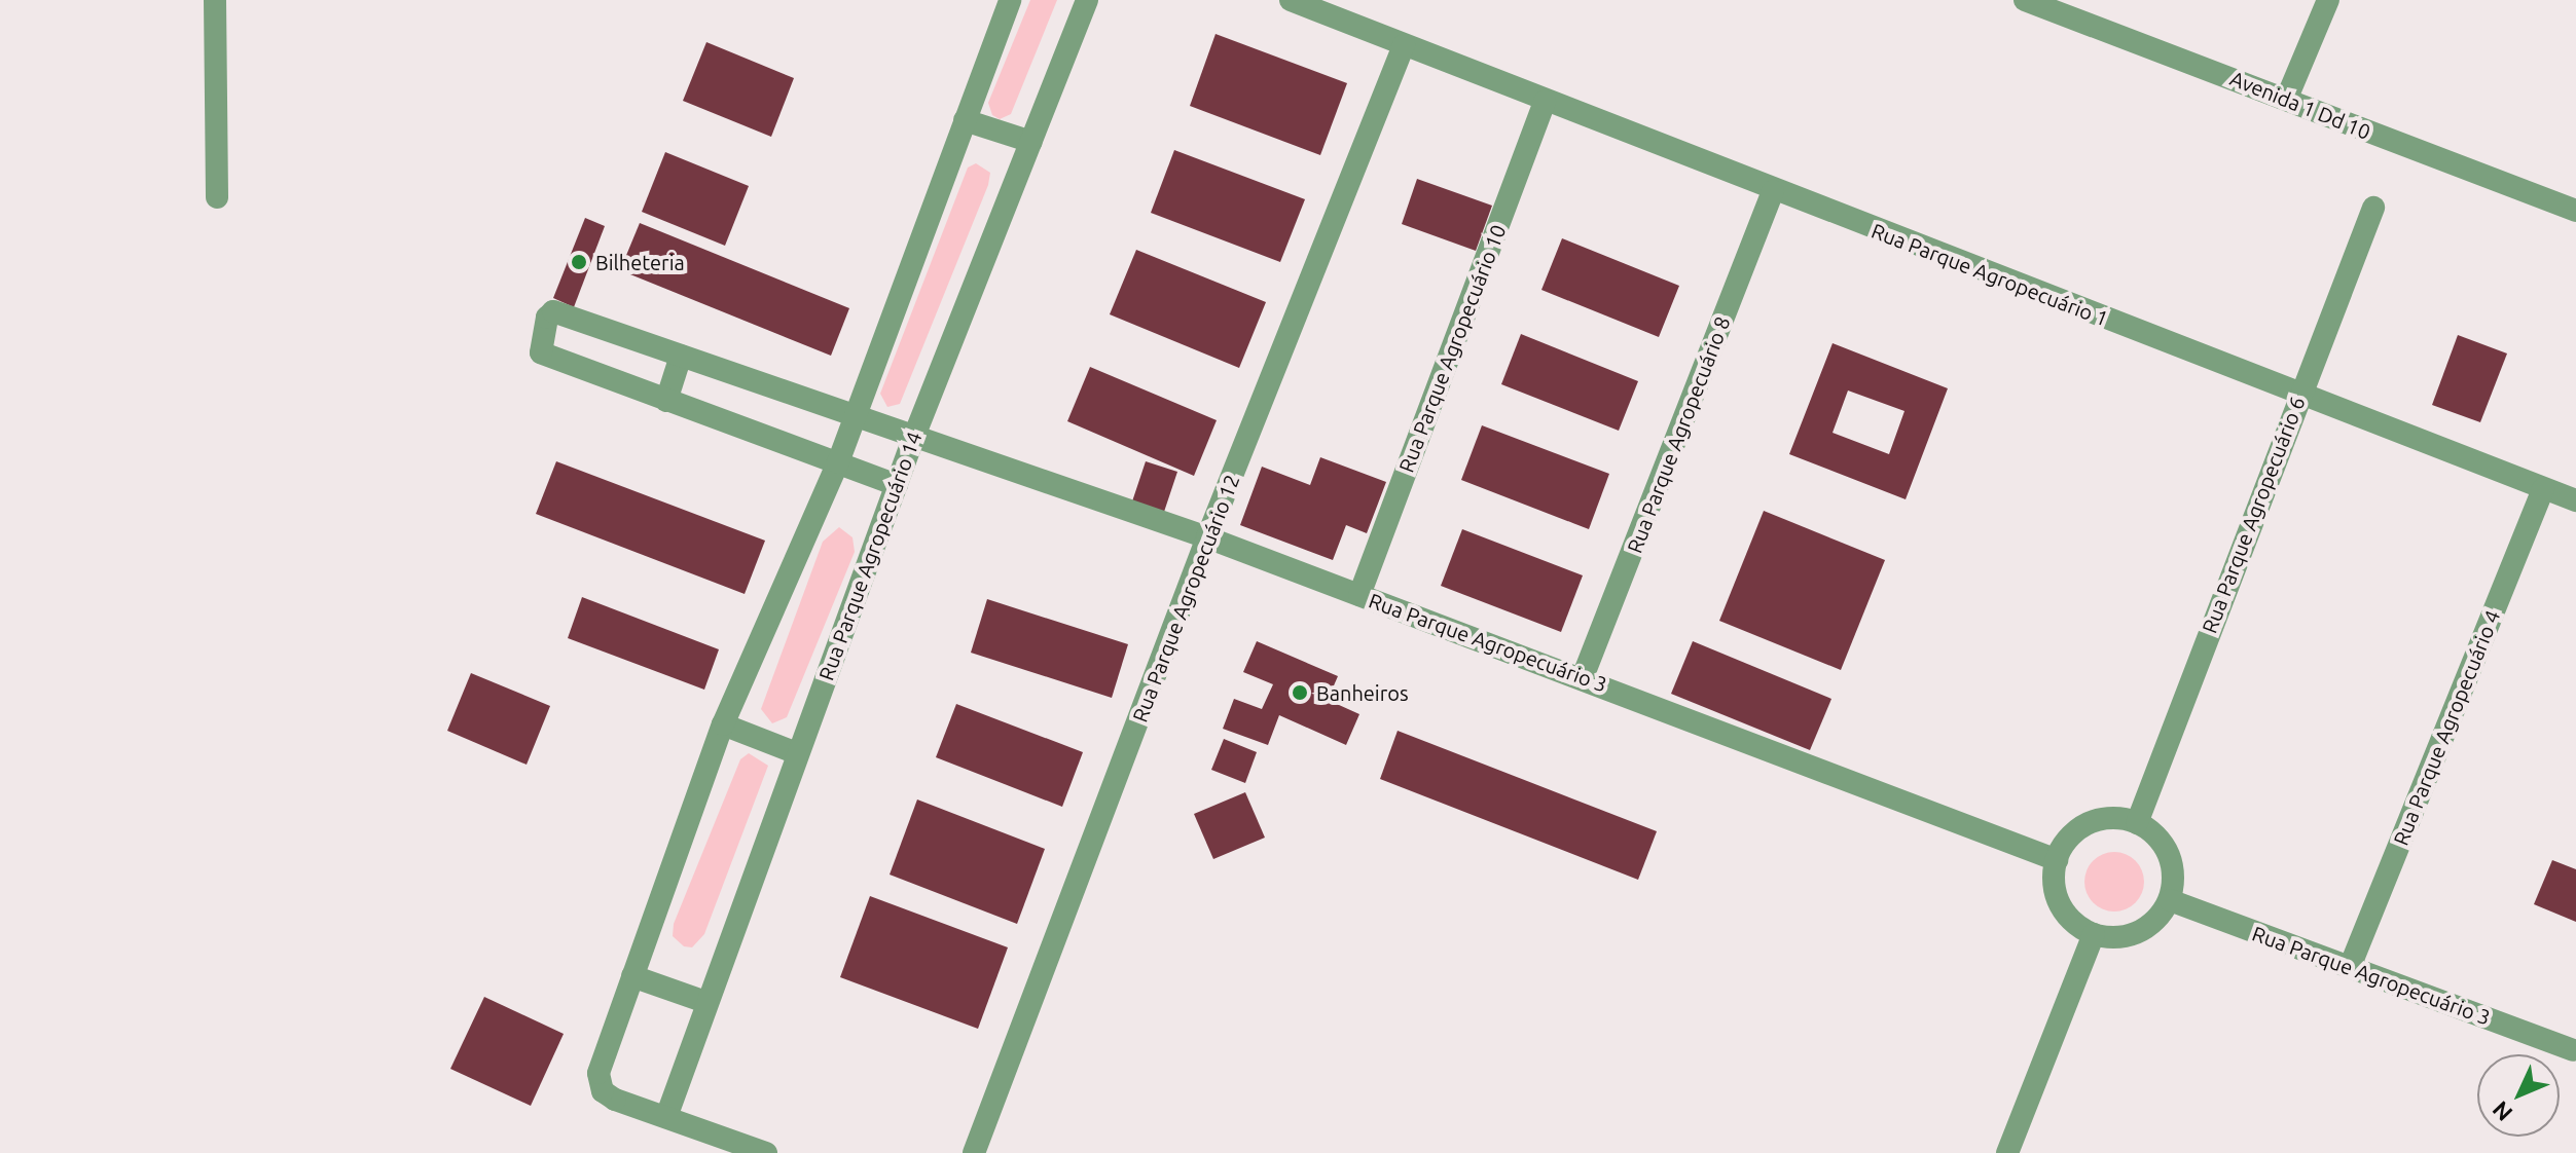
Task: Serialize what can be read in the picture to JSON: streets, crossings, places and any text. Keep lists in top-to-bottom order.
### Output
{
  "streets": {
    "street": [
      "Avenida 1 Dd 10",
      "Rua Parque Agropecuário 1",
      "Rua Parque Agropecuário 10",
      "Rua Parque Agropecuário 8",
      "Rua Parque Agropecuário 6",
      "Rua Parque Agropecuário 14",
      "Rua Parque Agropecuário 12",
      "Rua Parque Agropecuário 3",
      "Rua Parque Agropecuário 4"
    ]
  },
  "crossings": [
    ["Rua Parque Agropecuário 1", "Rua Parque Agropecuário 10"],
    ["Rua Parque Agropecuário 1", "Rua Parque Agropecuário 8"],
    ["Rua Parque Agropecuário 1", "Rua Parque Agropecuário 6"],
    ["Rua Parque Agropecuário 1", "Rua Parque Agropecuário 12"],
    ["Rua Parque Agropecuário 1", "Rua Parque Agropecuário 4"],
    ["Rua Parque Agropecuário 10", "Rua Parque Agropecuário 3"],
    ["Rua Parque Agropecuário 8", "Rua Parque Agropecuário 3"],
    ["Rua Parque Agropecuário 6", "Rua Parque Agropecuário 3"],
    ["Rua Parque Agropecuário 14", "Rua Parque Agropecuário 3"],
    ["Rua Parque Agropecuário 12", "Rua Parque Agropecuário 3"],
    ["Rua Parque Agropecuário 3", "Rua Parque Agropecuário 4"]
  ],
  "places": ["Bilheteria", "Banheiros"],
  "north": "bottom left"
}
